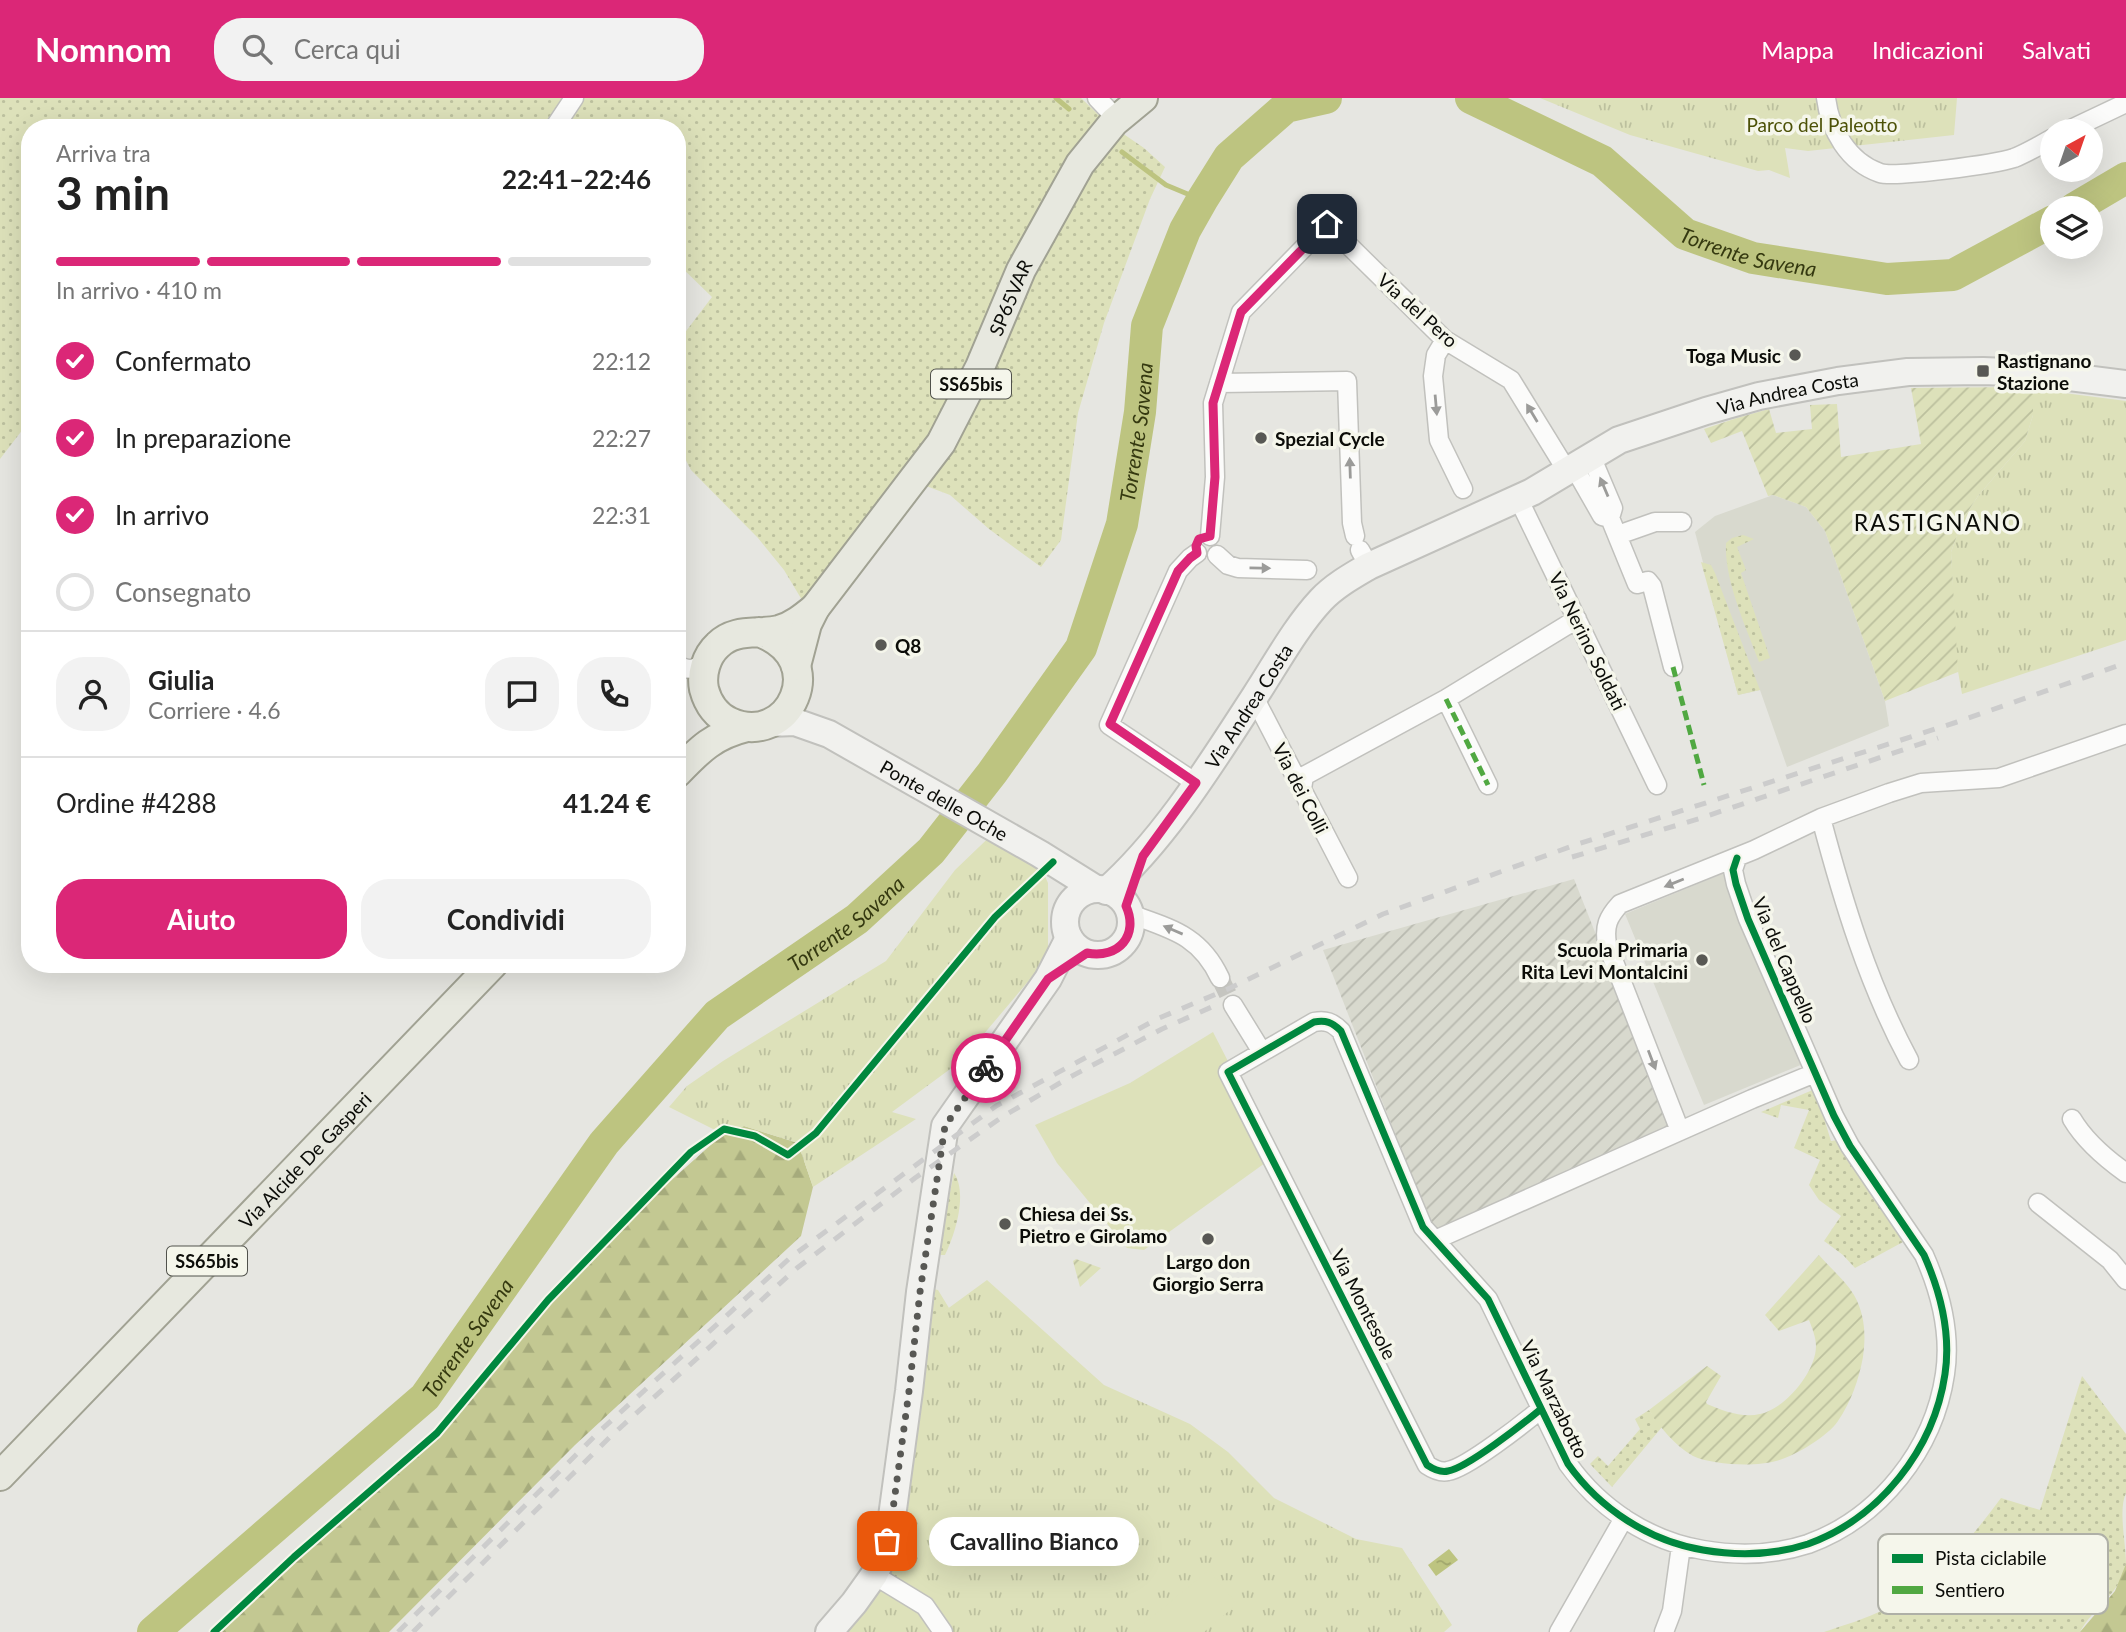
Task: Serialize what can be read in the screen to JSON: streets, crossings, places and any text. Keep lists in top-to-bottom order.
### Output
{
  "streets": {
    "main road": [
      "SP65VAR",
      "SS65bis",
      "Via Andrea Costa",
      "Ponte delle Oche",
      "Via Alcide De Gasperi"
    ],
    "street": [
      "Via del Pero",
      "Via Nerino Soldati",
      "Via dei Colli",
      "Via del Cappello",
      "Via Montesole",
      "Via Marzabotto"
    ]
  },
  "crossings": [
    ["SP65VAR", "SS65bis"],
    ["SP65VAR", "Ponte delle Oche"],
    ["Via del Pero", "Via Andrea Costa"],
    ["SS65bis", "Ponte delle Oche"],
    ["Via Andrea Costa", "Via Nerino Soldati"],
    ["Via Andrea Costa", "Via dei Colli"],
    ["Via Andrea Costa", "Ponte delle Oche"],
    ["Via del Cappello", "Via Marzabotto"],
    ["Via Montesole", "Via Marzabotto"]
  ],
  "districts": ["RASTIGNANO"],
  "water": ["Torrente Savena"],
  "parks": ["Parco del Paleotto"],
  "places": {
    "other": [
      "Toga Music",
      "Spezial Cycle",
      "Q8",
      "Scuola Primaria Rita Levi Montalcini",
      "Chiesa dei Ss. Pietro e Girolamo",
      "Largo don Giorgio Serra",
      "Cavallino Bianco"
    ],
    "transit": ["Rastignano Stazione"]
  },
  "legend": ["Pista ciclabile", "Sentiero"],
  "north": "top right",
  "page": {
    "header": "Nomnom",
    "search": "Cerca qui",
    "nav": ["Mappa", "Indicazioni", "Salvati"],
    "heading": ["3 min", "Arriva tra", "22:41–22:46"],
    "panel": [
      "Giulia",
      "Corriere · 4.6",
      "Ordine #4288",
      "41.24 €"
    ],
    "bar": "In arrivo · 410 m",
    "list": [
      ["Confermato", "22:12"],
      ["In preparazione", "22:27"],
      ["In arrivo", "22:31"],
      "Consegnato"
    ],
    "buttons": ["Aiuto", "Condividi"],
    "bubble": "Cavallino Bianco"
  }
}
